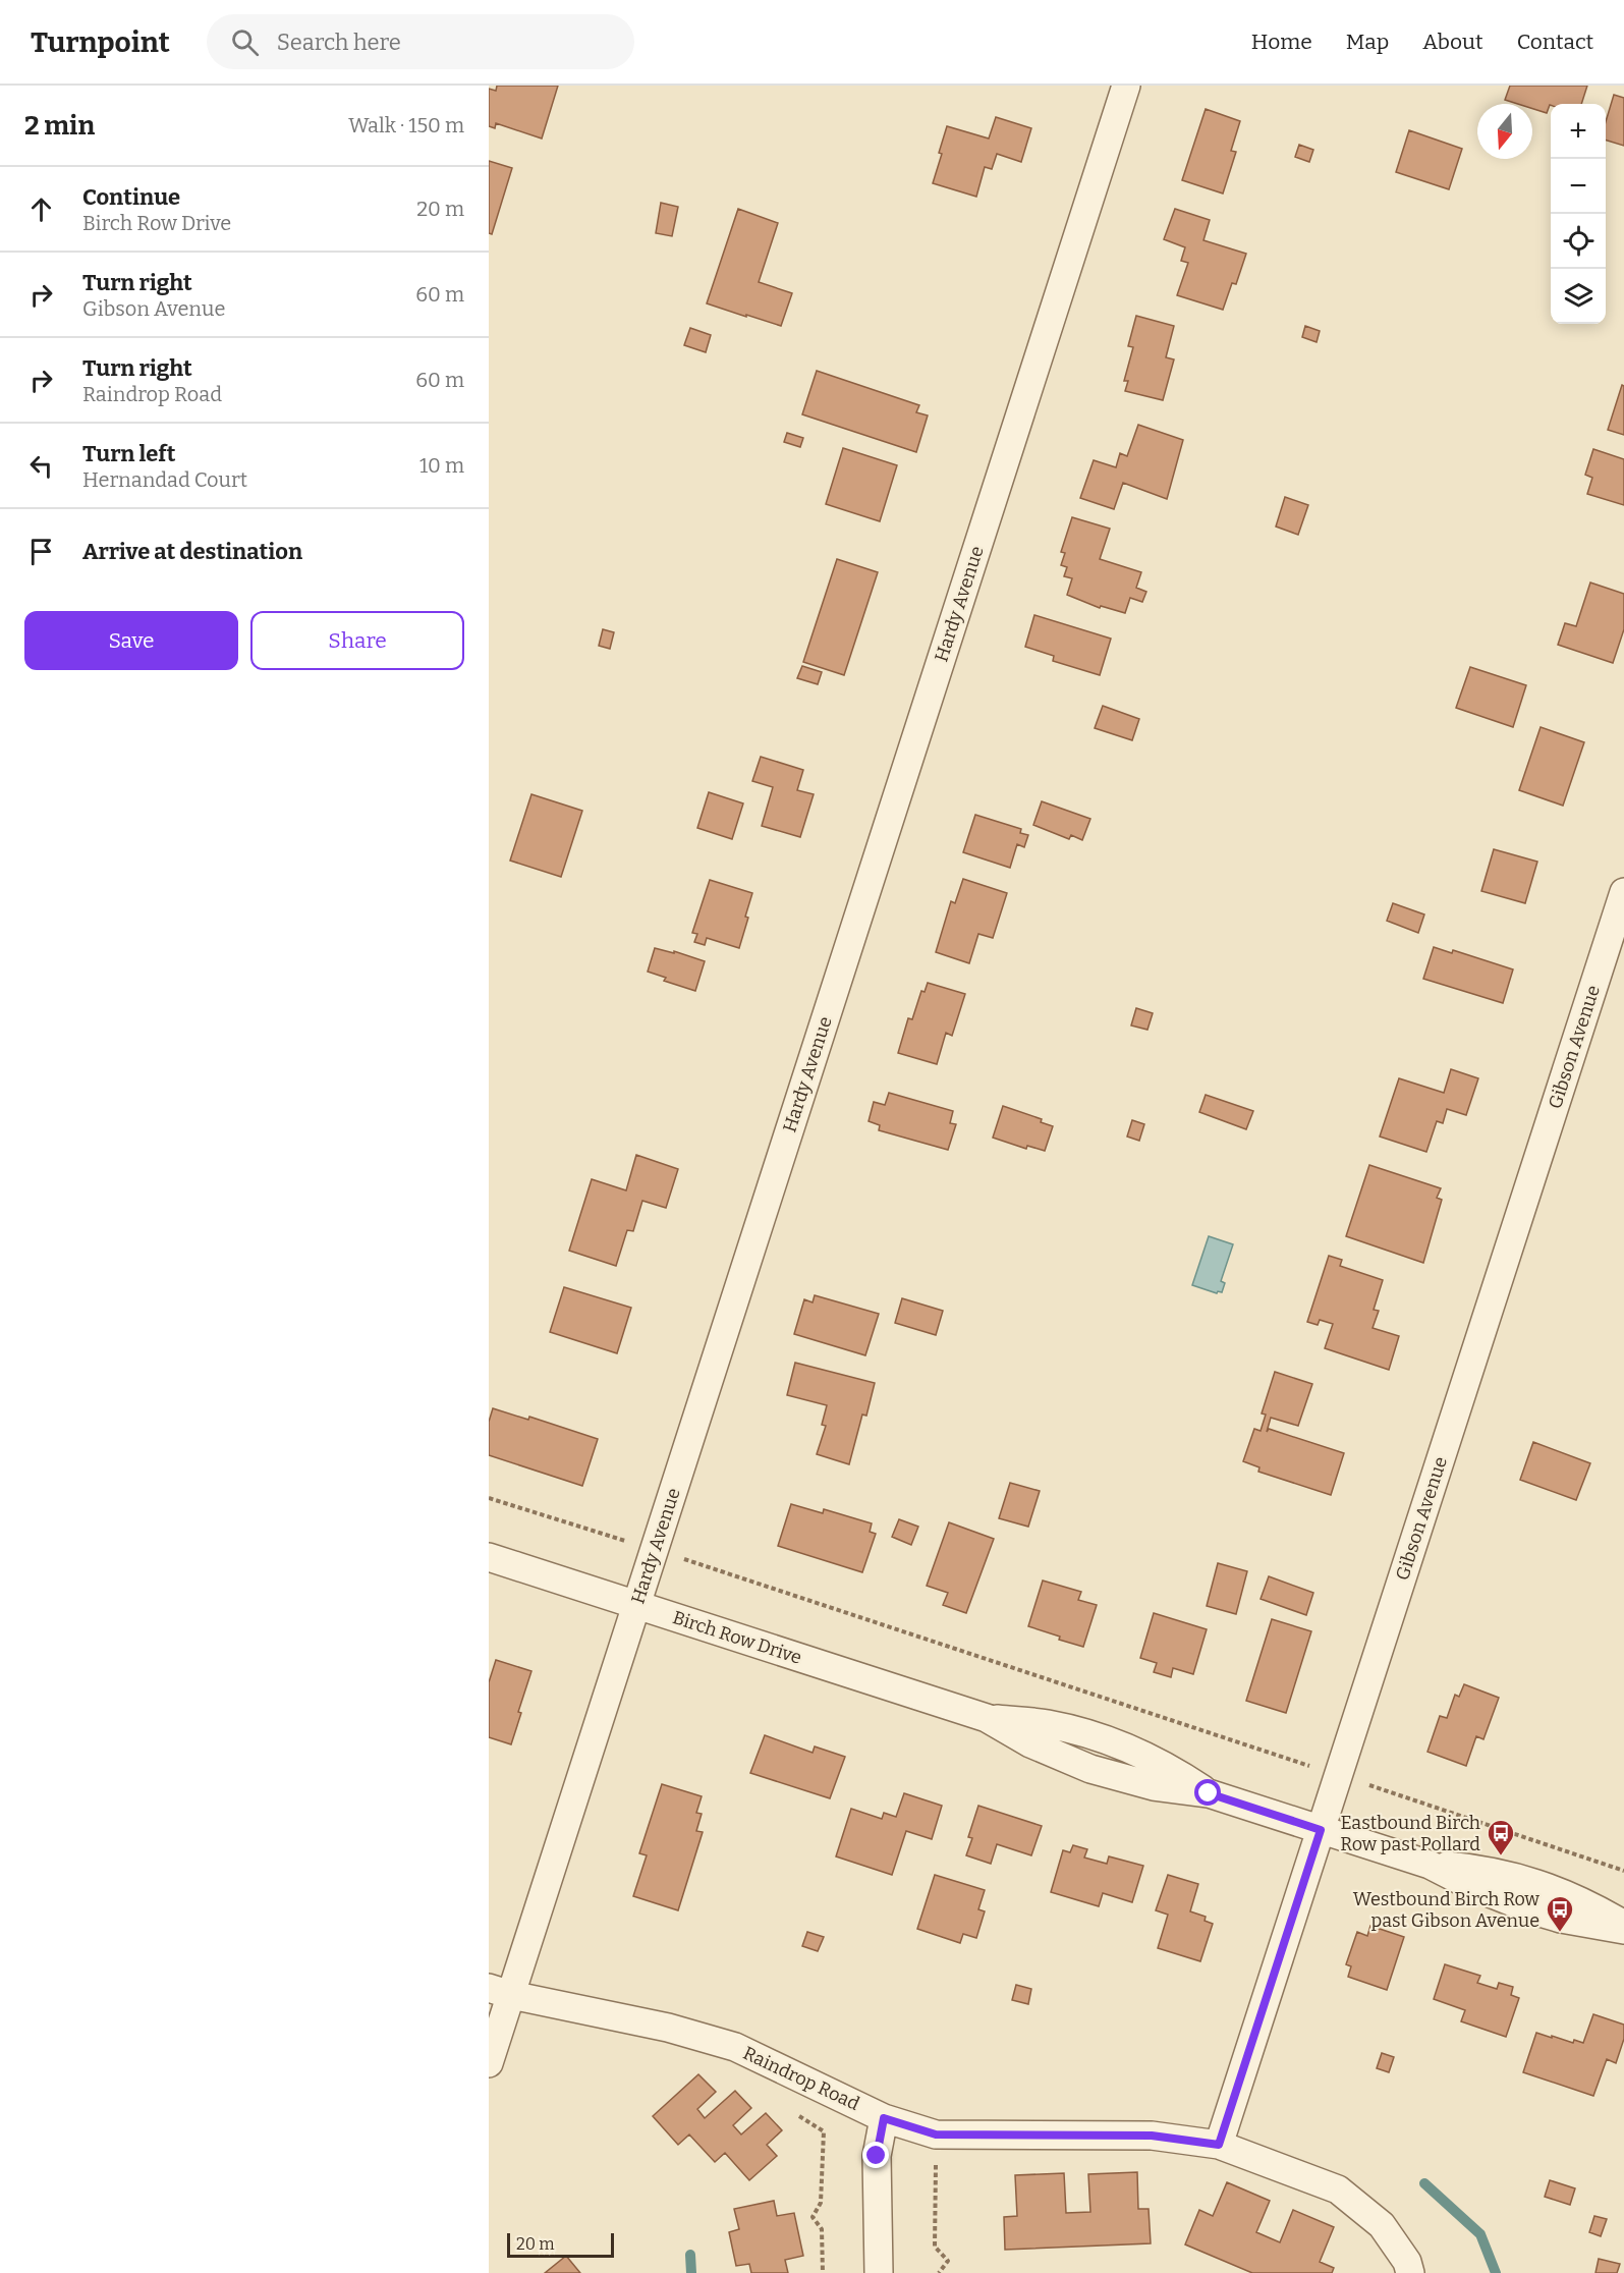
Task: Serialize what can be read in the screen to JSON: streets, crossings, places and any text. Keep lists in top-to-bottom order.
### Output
{
  "streets": {
    "street": [
      "Hardy Avenue",
      "Gibson Avenue",
      "Birch Row Drive",
      "Raindrop Road"
    ]
  },
  "crossings": [
    ["Hardy Avenue", "Birch Row Drive"],
    ["Hardy Avenue", "Raindrop Road"],
    ["Gibson Avenue", "Birch Row Drive"],
    ["Gibson Avenue", "Raindrop Road"]
  ],
  "places": {
    "bus stop": ["Eastbound Birch Row past Pollard", "Westbound Birch Row past Gibson Avenue"]
  },
  "scale_bar": "20 m",
  "north": "bottom",
  "page": {
    "header": "Turnpoint",
    "search": "Search here",
    "nav": [
      "Home",
      "Map",
      "About",
      "Contact"
    ],
    "heading": ["2 min", "Walk · 150 m"],
    "map_buttons": ["+", "−"],
    "list": [
      ["Continue", "Birch Row Drive", "20 m"],
      ["Turn right", "Gibson Avenue", "60 m"],
      ["Turn right", "Raindrop Road", "60 m"],
      ["Turn left", "Hernandad Court", "10 m"],
      "Arrive at destination"
    ],
    "buttons": ["Save", "Share"],
    "scale": "20 m"
  }
}
